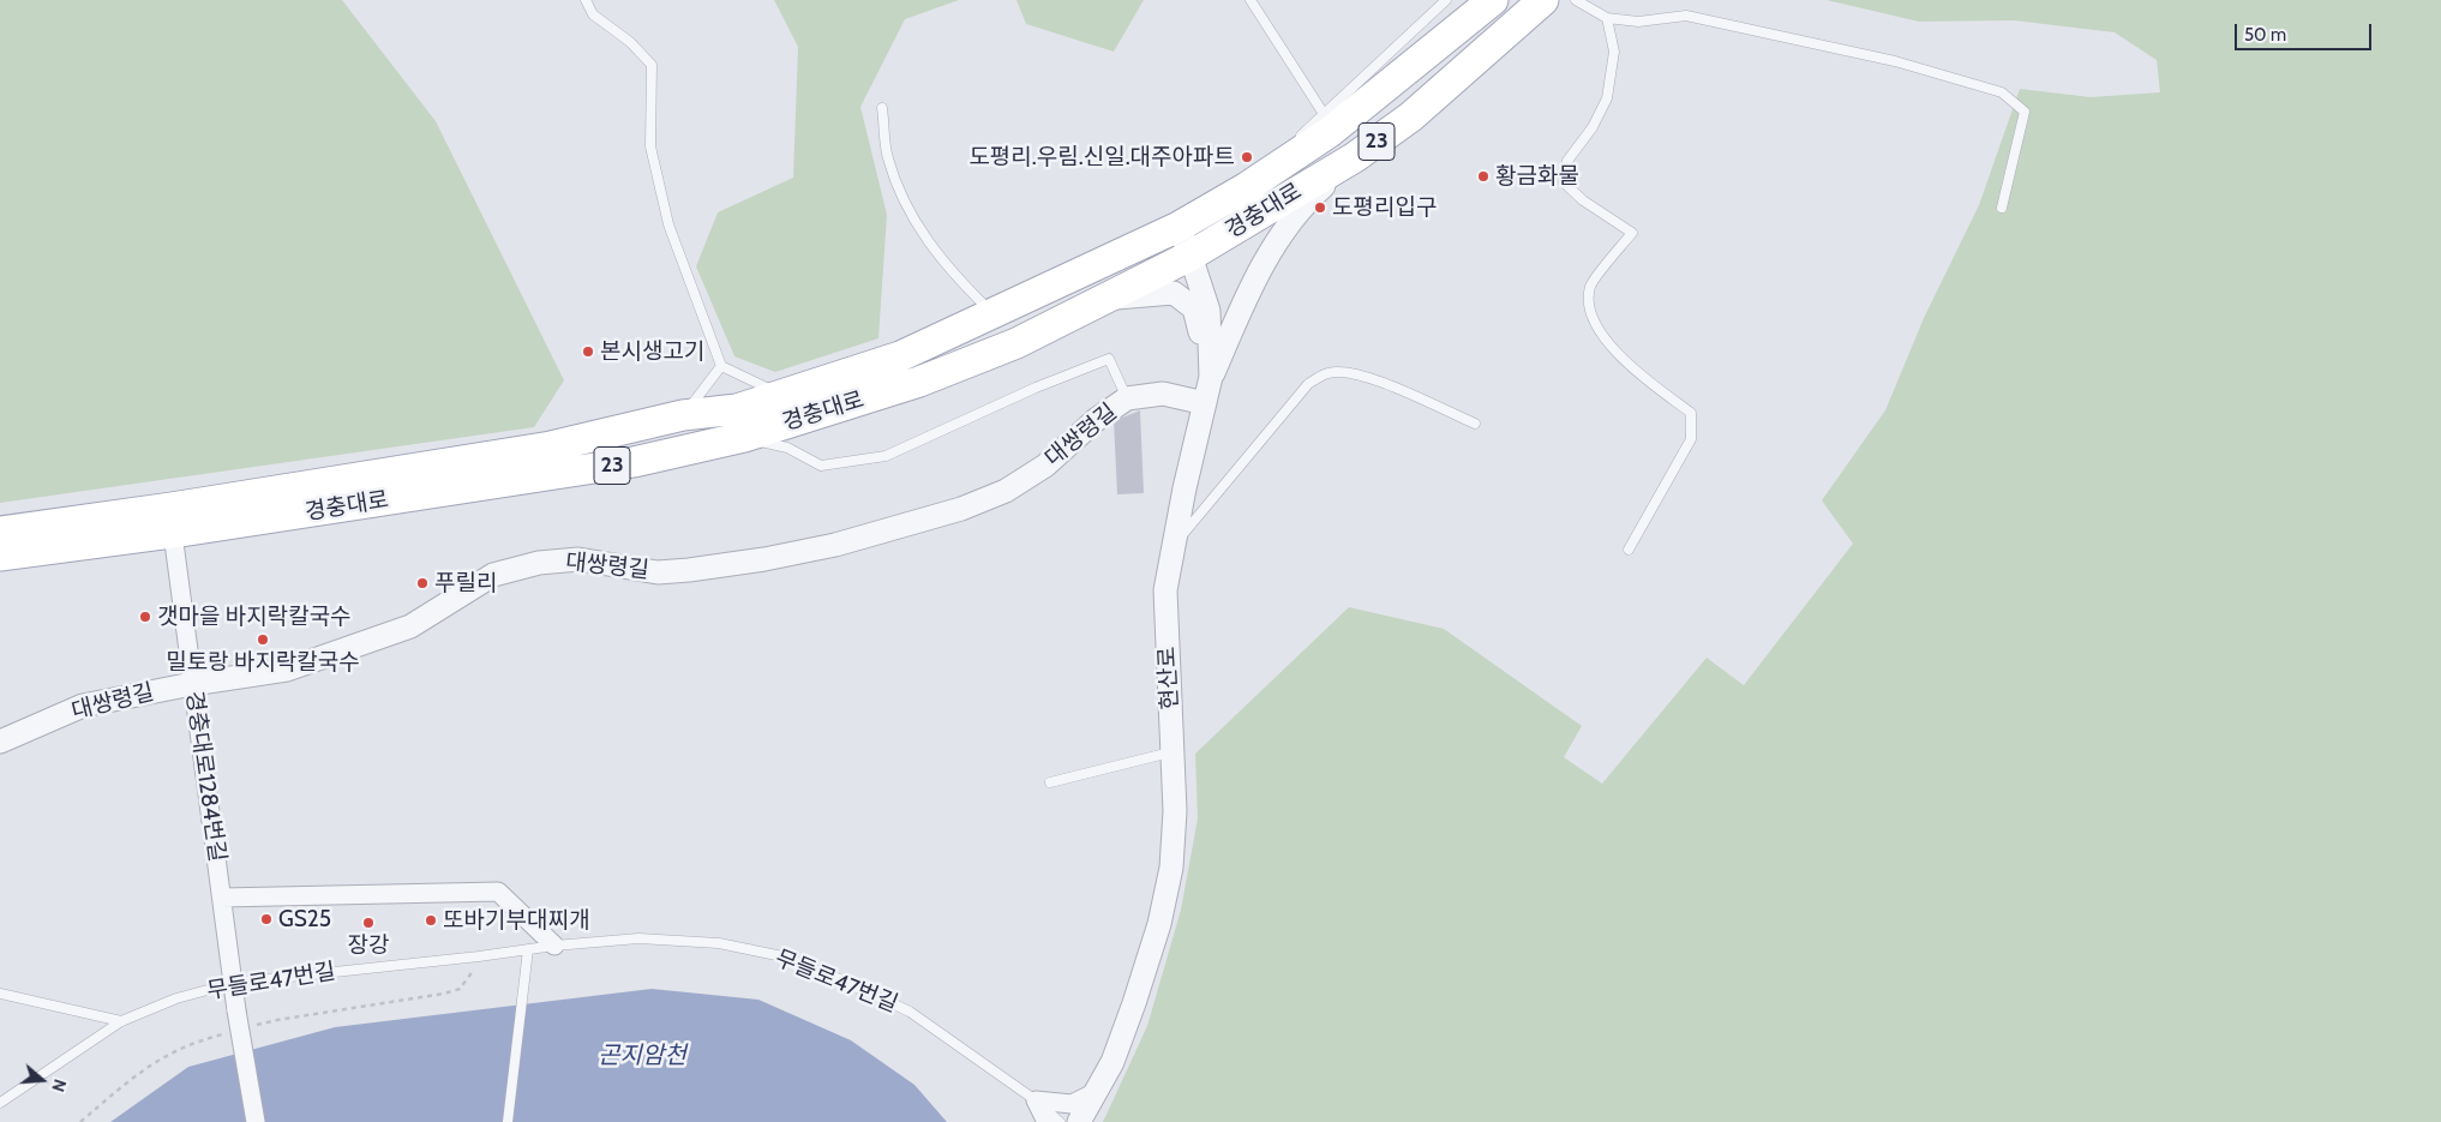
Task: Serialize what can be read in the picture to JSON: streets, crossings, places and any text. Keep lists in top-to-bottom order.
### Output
{
  "streets": {
    "main road": ["23", "경충대로"],
    "street": ["대쌍령길", "현산로", "경충대로1284번길"],
    "lane": ["무들로47번길"]
  },
  "crossings": [
    ["경충대로", "현산로"],
    ["경충대로", "경충대로1284번길"],
    ["대쌍령길", "현산로"],
    ["대쌍령길", "경충대로1284번길"],
    ["경충대로1284번길", "무들로47번길"]
  ],
  "water": ["곤지암천"],
  "places": [
    "도평리.우림.신일.대주아파트",
    "황금화물",
    "도평리입구",
    "본시생고기",
    "푸릴리",
    "갯마을 바지락칼국수",
    "밀토랑 바지락칼국수",
    "GS25",
    "또바기부대찌개",
    "장강"
  ],
  "scale_bar": "50 m",
  "north": "right"
}
